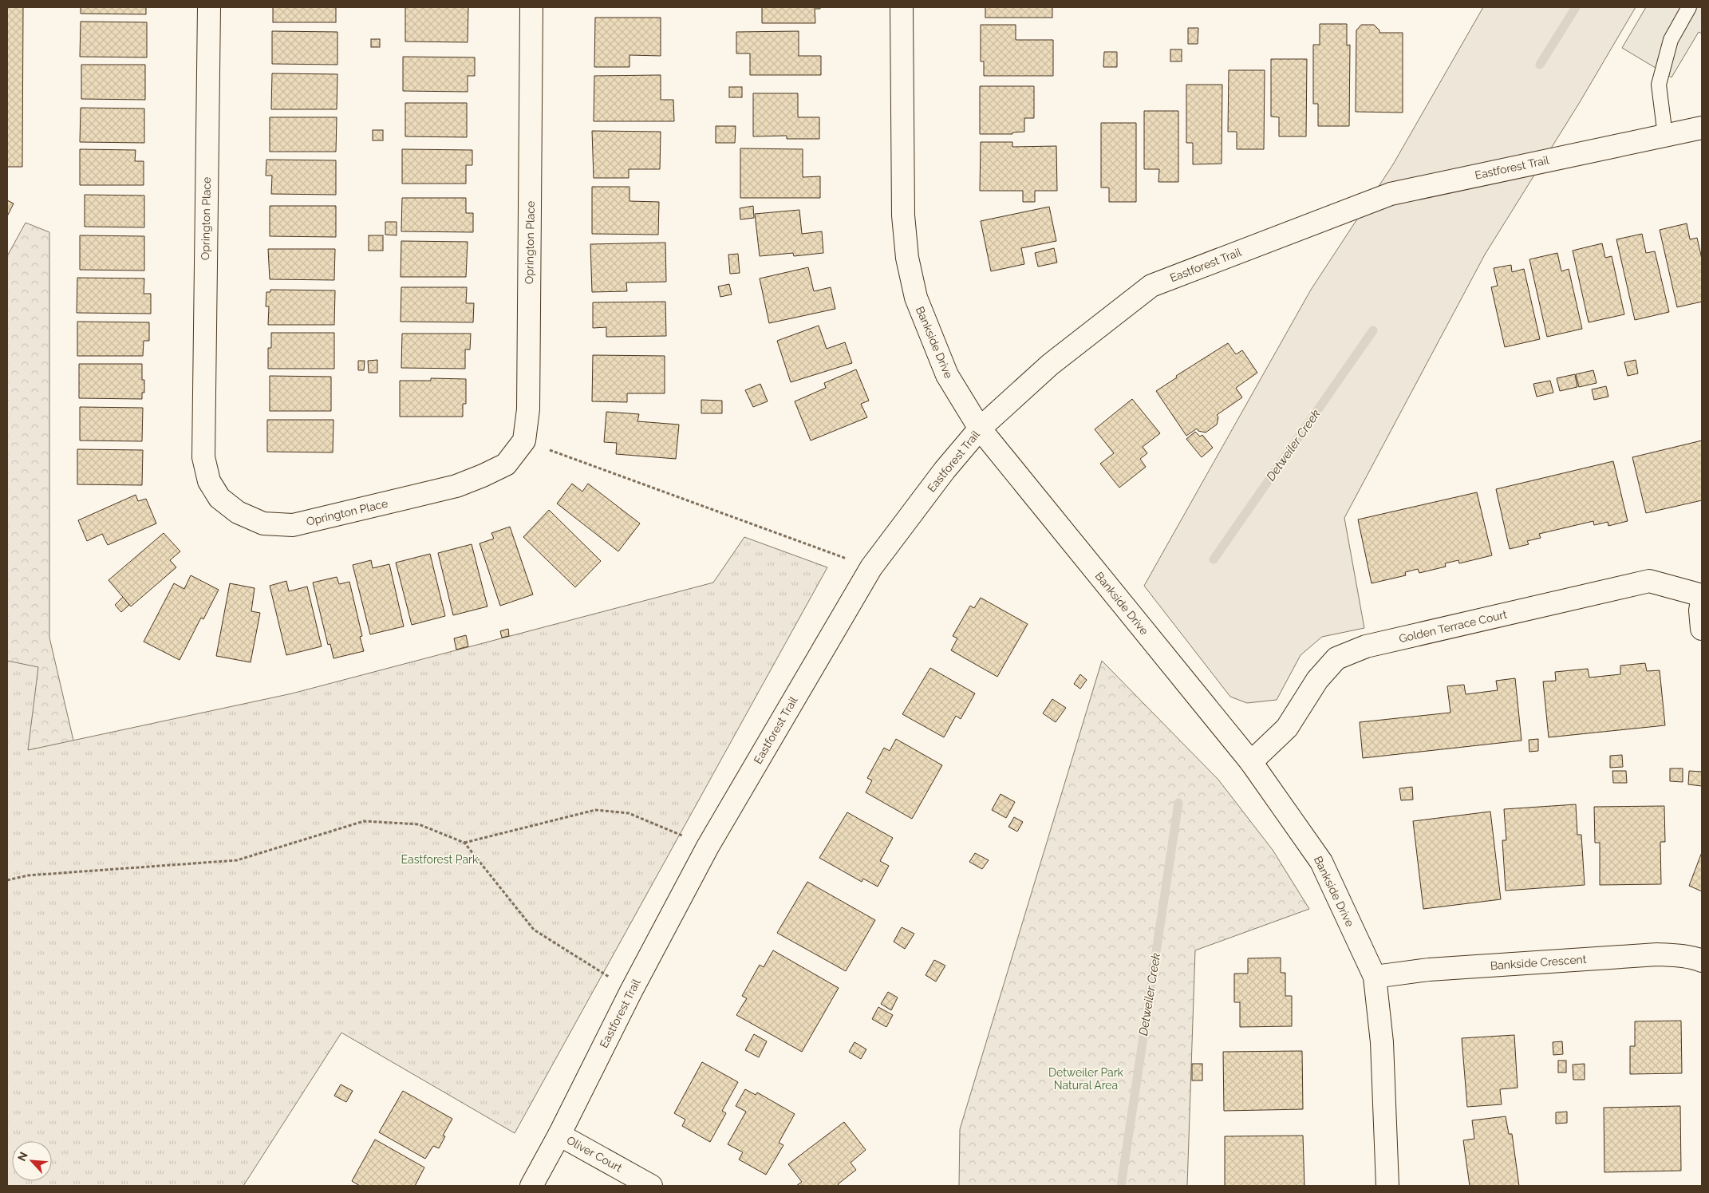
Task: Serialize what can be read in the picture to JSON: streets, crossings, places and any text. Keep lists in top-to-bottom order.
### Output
{
  "streets": {
    "street": [
      "Eastforest Trail",
      "Oprington Place",
      "Bankside Drive",
      "Golden Terrace Court",
      "Bankside Crescent",
      "Oliver Court"
    ]
  },
  "crossings": [
    ["Eastforest Trail", "Bankside Drive"],
    ["Eastforest Trail", "Oliver Court"],
    ["Bankside Drive", "Golden Terrace Court"],
    ["Bankside Drive", "Bankside Crescent"]
  ],
  "water": ["Detweiler Creek"],
  "parks": ["Eastforest Park", "Detweiler Park Natural Area"],
  "north": "top left"
}
